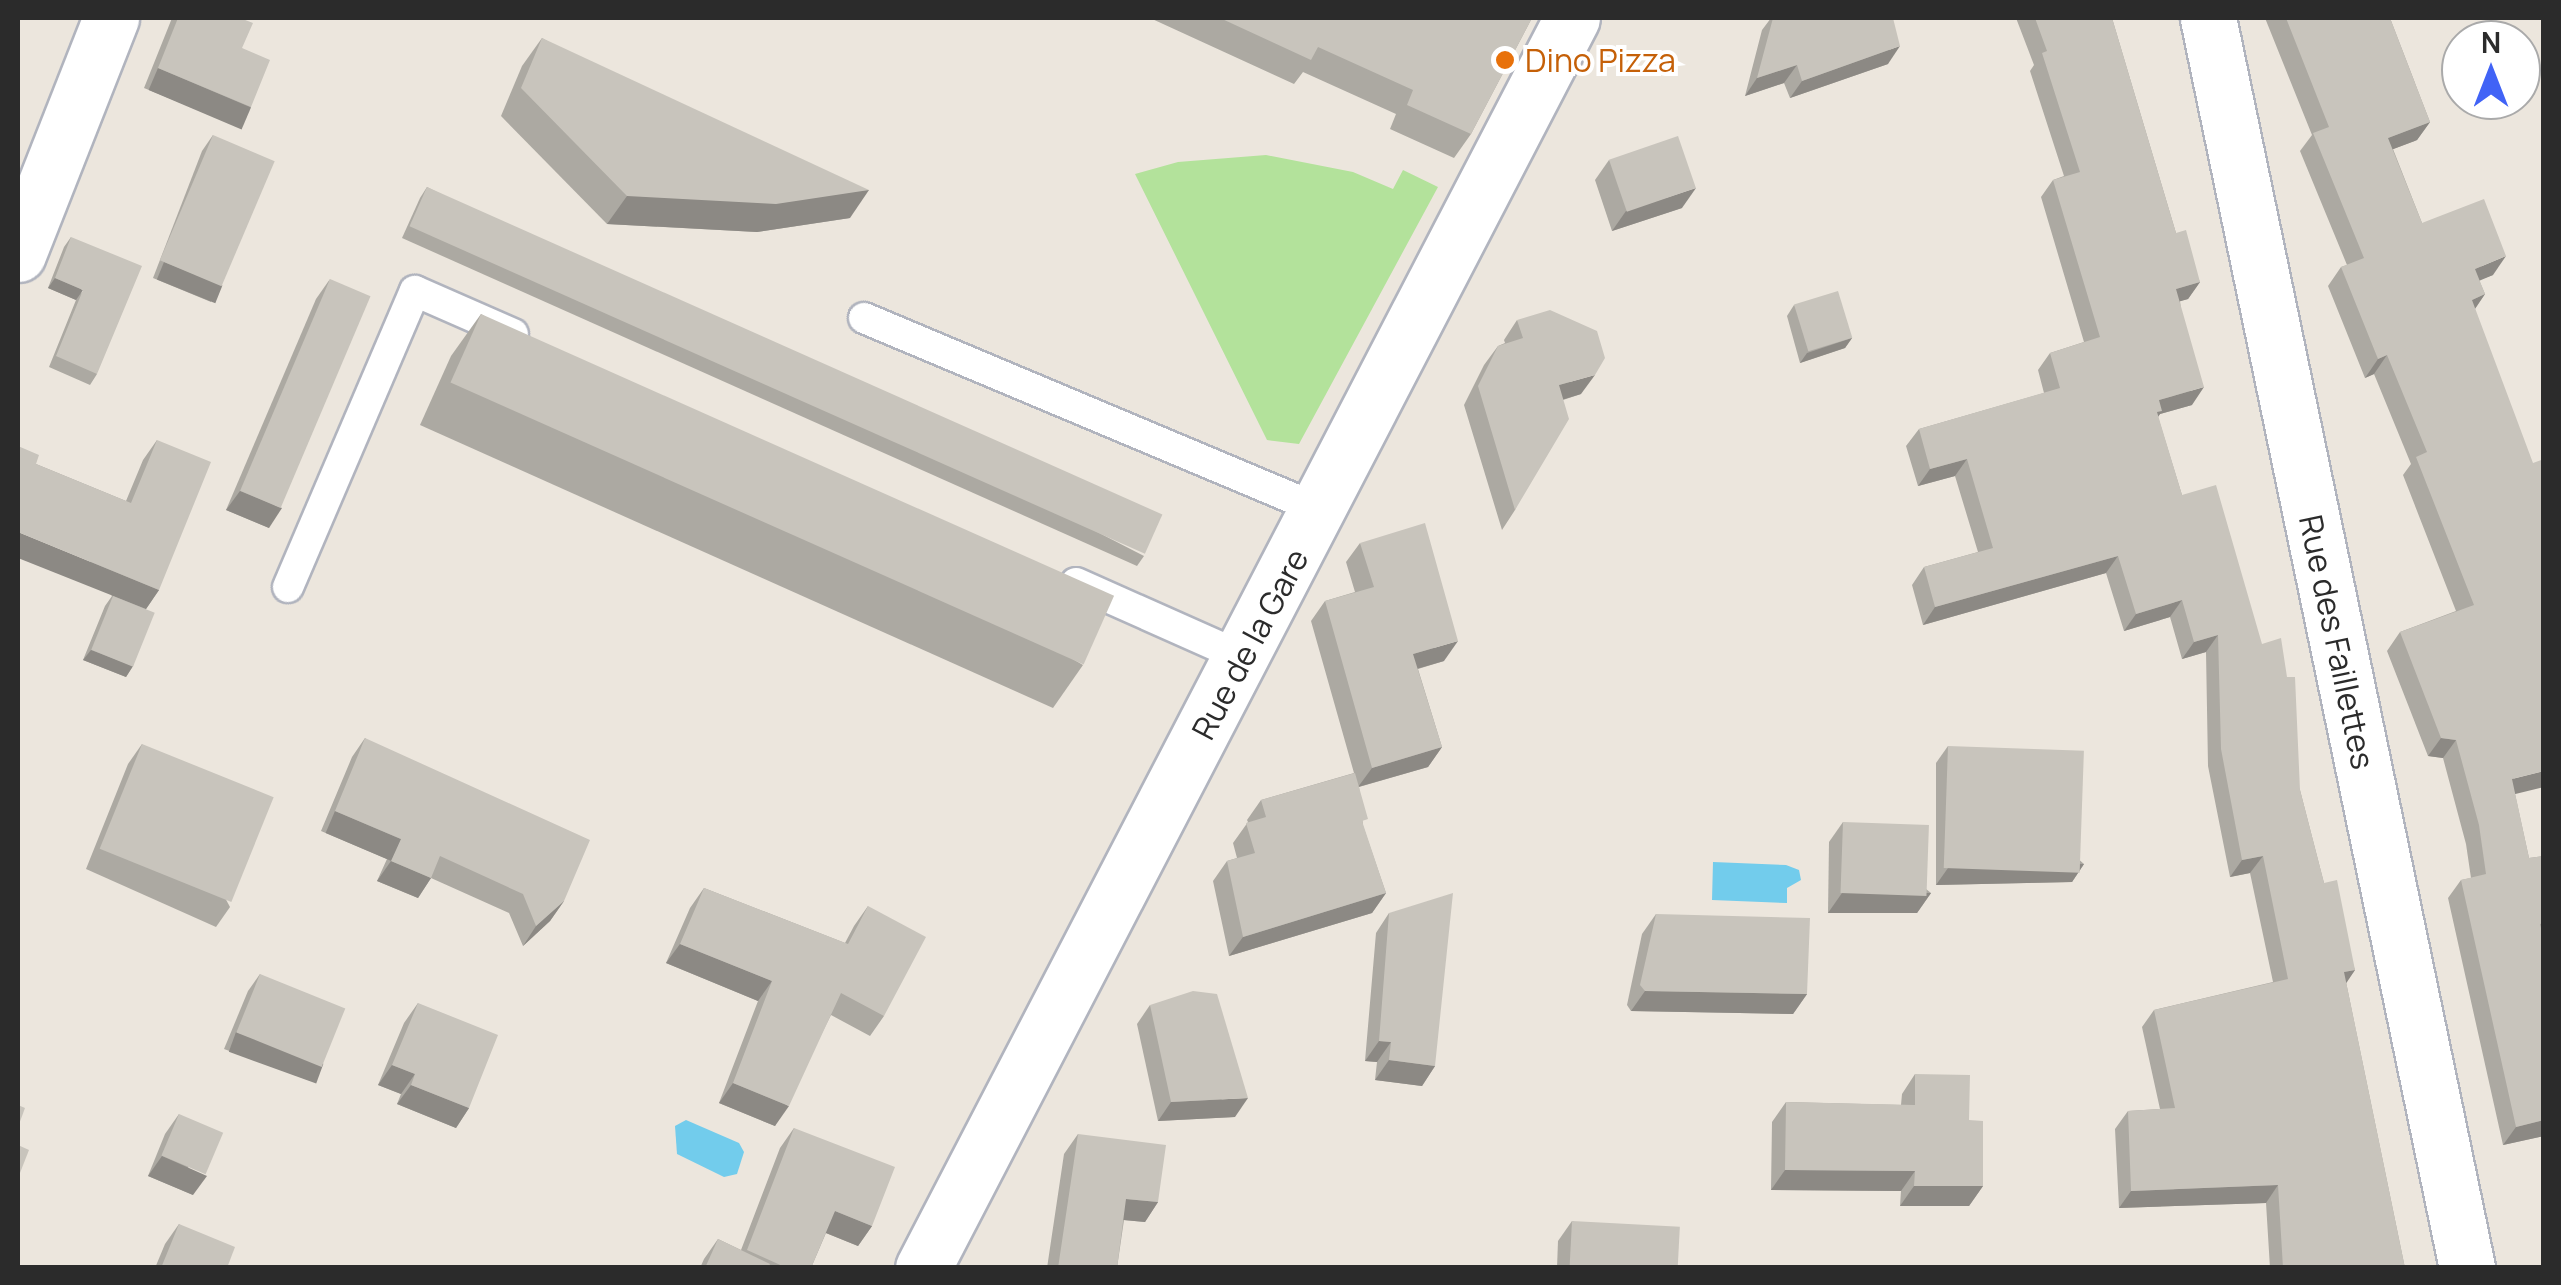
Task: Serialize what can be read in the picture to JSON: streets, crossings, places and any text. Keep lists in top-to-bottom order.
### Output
{
  "streets": {
    "street": ["Rue des Faillettes", "Rue de la Gare"]
  },
  "places": ["Dino Pizza"],
  "north": "top"
}
